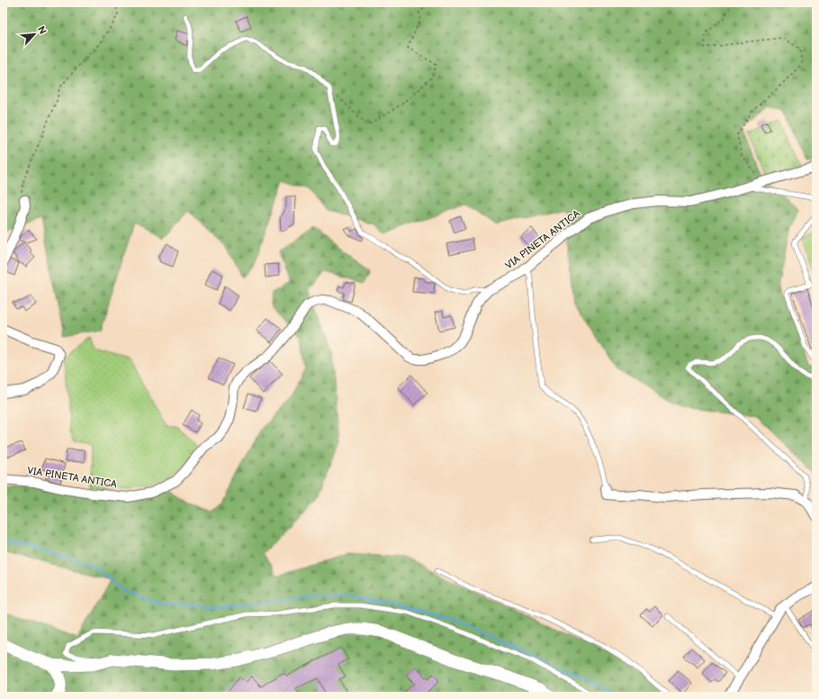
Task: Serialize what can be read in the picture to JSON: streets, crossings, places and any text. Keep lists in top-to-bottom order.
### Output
{
  "streets": {
    "street": ["VIA PINETA ANTICA"]
  },
  "north": "top right"
}
